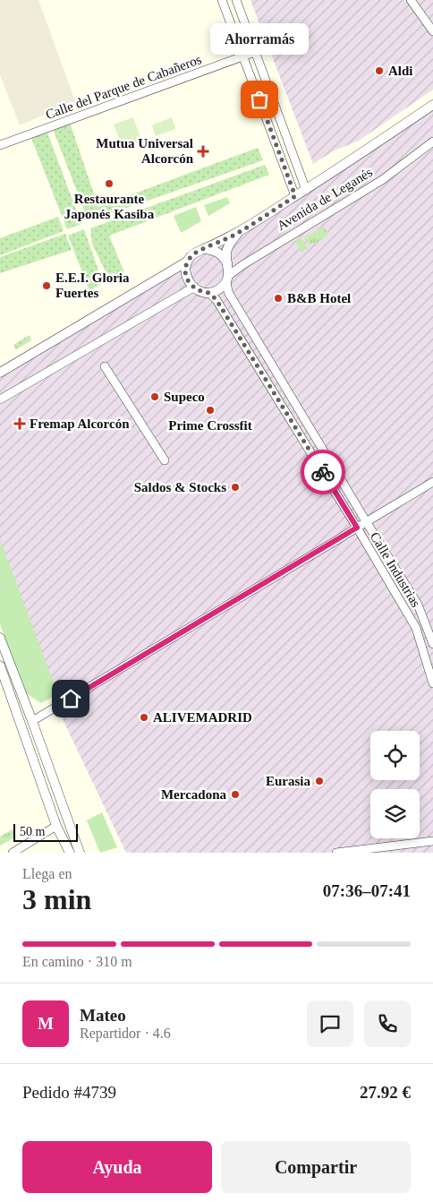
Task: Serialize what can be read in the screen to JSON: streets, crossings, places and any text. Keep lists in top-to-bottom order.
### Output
{
  "streets": {
    "street": ["Calle del Parque de Cabañeros", "Avenida de Leganés", "Calle Industrias"]
  },
  "crossings": [
    ["Avenida de Leganés", "Calle Industrias"]
  ],
  "places": {
    "other": [
      "Aldi",
      "Ahorramás",
      "Restaurante Japonés Kasiba",
      "E.E.I. Gloria Fuertes",
      "B&B Hotel",
      "Supeco",
      "Prime Crossfit",
      "Saldos & Stocks",
      "ALIVEMADRID",
      "Eurasia",
      "Mercadona"
    ],
    "health": ["Mutua Universal Alcorcón", "Fremap Alcorcón"]
  },
  "scale_bar": "50 m",
  "page": {
    "bubble": "Ahorramás",
    "scale": "50 m",
    "heading": ["3 min", "Llega en", "07:36–07:41"],
    "panel": [
      "Mateo",
      "Repartidor · 4.6",
      "Pedido #4739",
      "27.92 €"
    ],
    "bar": "En camino · 310 m",
    "round": "M",
    "buttons": ["Ayuda", "Compartir"]
  }
}
